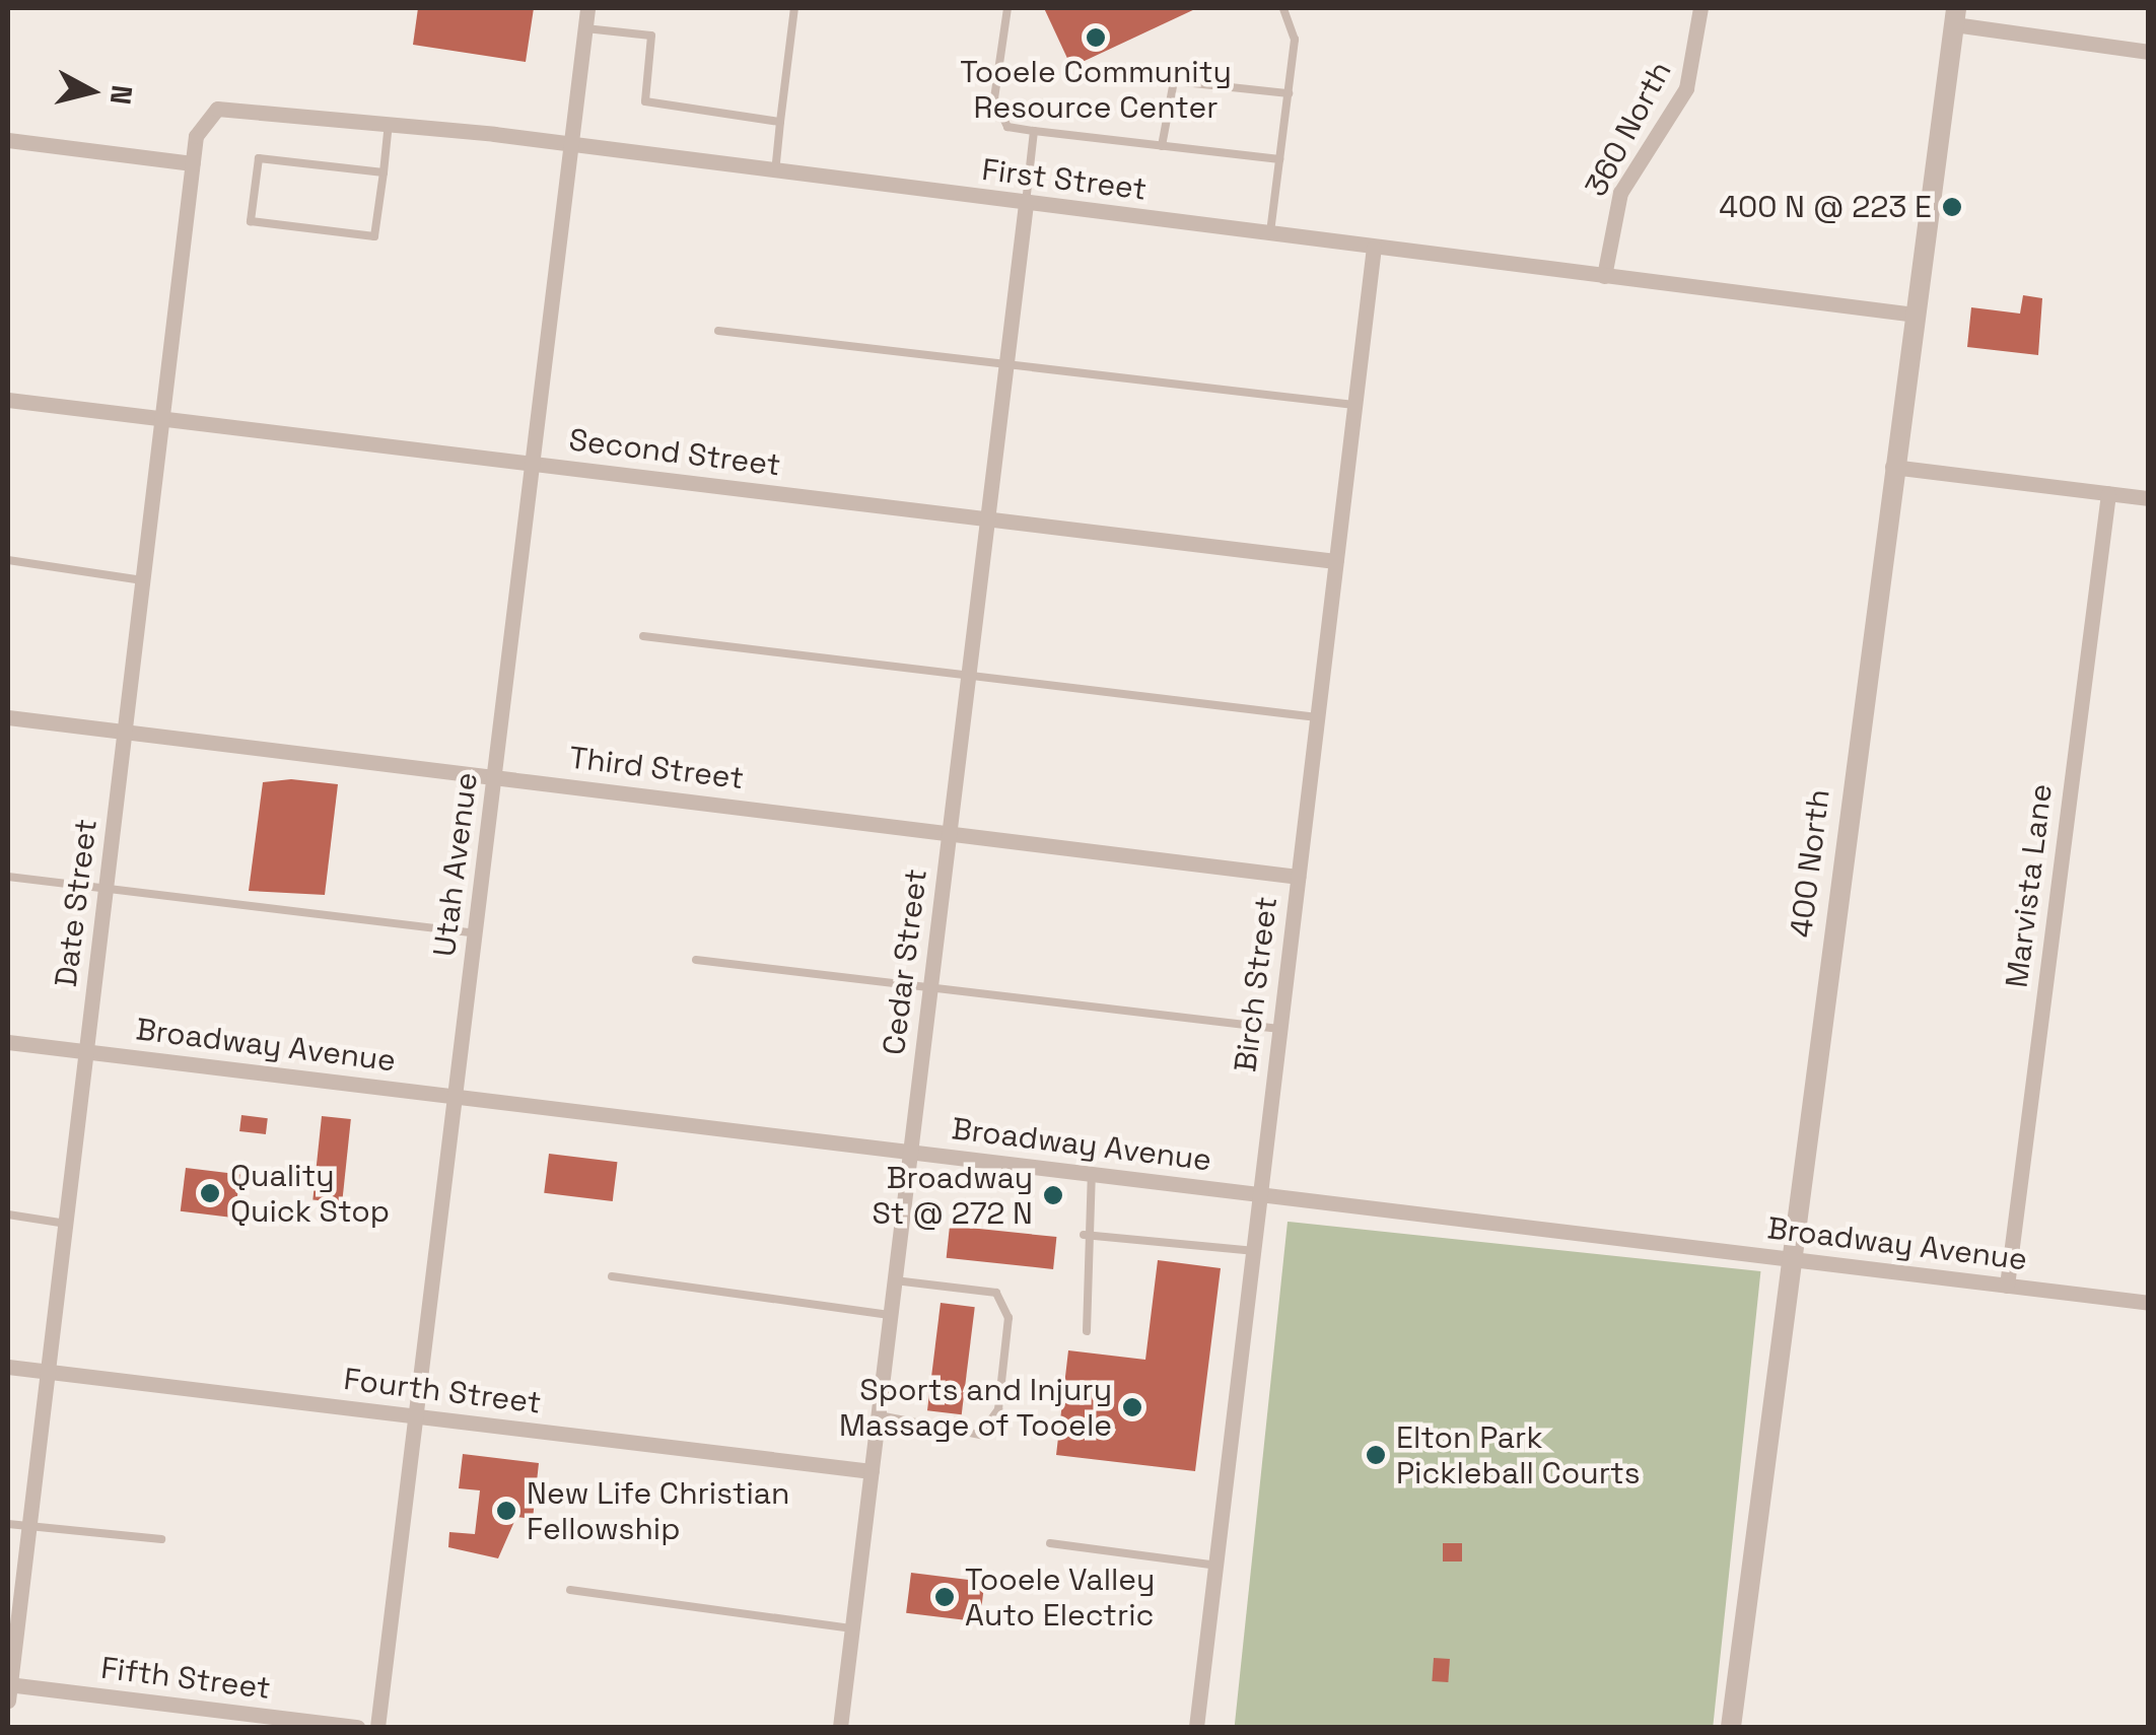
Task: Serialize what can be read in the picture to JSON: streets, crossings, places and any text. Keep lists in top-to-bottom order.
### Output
{
  "streets": {
    "street": [
      "360 North",
      "First Street",
      "Second Street",
      "Third Street",
      "400 North",
      "Utah Avenue",
      "Marvista Lane",
      "Date Street",
      "Cedar Street",
      "Birch Street",
      "Broadway Avenue",
      "Fourth Street",
      "Fifth Street"
    ]
  },
  "crossings": [
    ["360 North", "First Street"],
    ["First Street", "400 North"],
    ["First Street", "Utah Avenue"],
    ["First Street", "Date Street"],
    ["First Street", "Cedar Street"],
    ["First Street", "Birch Street"],
    ["Second Street", "Utah Avenue"],
    ["Second Street", "Date Street"],
    ["Second Street", "Cedar Street"],
    ["Second Street", "Birch Street"],
    ["Third Street", "Utah Avenue"],
    ["Third Street", "Date Street"],
    ["Third Street", "Cedar Street"],
    ["Third Street", "Birch Street"],
    ["400 North", "Broadway Avenue"],
    ["Utah Avenue", "Broadway Avenue"],
    ["Utah Avenue", "Fourth Street"],
    ["Marvista Lane", "Broadway Avenue"],
    ["Date Street", "Broadway Avenue"],
    ["Date Street", "Fourth Street"],
    ["Date Street", "Fifth Street"],
    ["Cedar Street", "Broadway Avenue"],
    ["Cedar Street", "Fourth Street"],
    ["Birch Street", "Broadway Avenue"]
  ],
  "places": [
    "Tooele Community Resource Center",
    "400 N @ 223 E",
    "Quality Quick Stop",
    "Broadway St @ 272 N",
    "Sports and Injury Massage of Tooele",
    "Elton Park Pickleball Courts",
    "New Life Christian Fellowship",
    "Tooele Valley Auto Electric"
  ],
  "north": "right"
}
